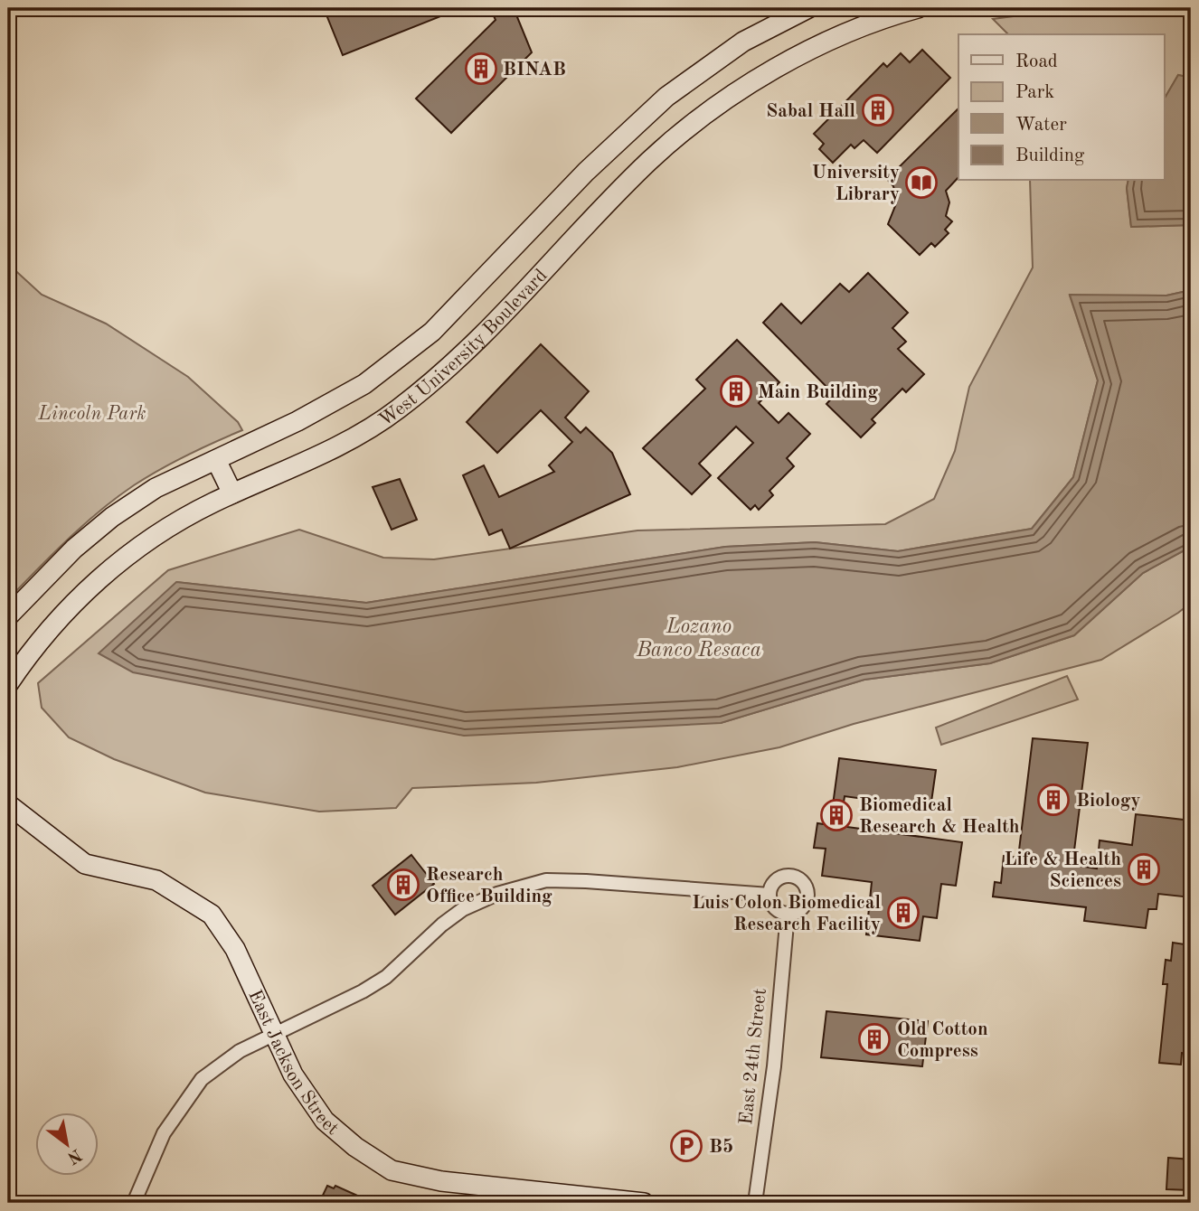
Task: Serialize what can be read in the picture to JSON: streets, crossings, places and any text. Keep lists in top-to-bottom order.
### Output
{
  "streets": {
    "main road": ["West University Boulevard", "East Jackson Street"],
    "street": ["East 24th Street"]
  },
  "water": ["Lozano Banco Resaca"],
  "parks": ["Lincoln Park"],
  "places": {
    "building": [
      "BINAB",
      "Sabal Hall",
      "Main Building",
      "Biology",
      "Biomedical Research & Health",
      "Life & Health Sciences",
      "Research Office Building",
      "Luis Colon Biomedical Research Facility",
      "Old Cotton Compress"
    ],
    "library": ["University Library"],
    "parking": ["B5"]
  },
  "legend": [
    "Road",
    "Park",
    "Water",
    "Building"
  ],
  "north": "bottom right"
}
